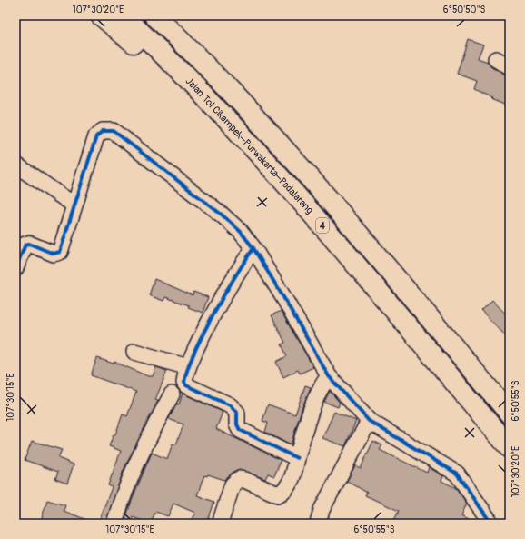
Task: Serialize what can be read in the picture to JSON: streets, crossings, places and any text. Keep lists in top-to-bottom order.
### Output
{
  "streets": {
    "highway": ["Jalan Tol Cikampek–Purwakarta–Padalarang", "4"]
  },
  "coordinates": [
    "107°30'20\"E",
    "6°50'50\"S",
    "107°30'15\"E",
    "6°50'55\"S"
  ]
}
